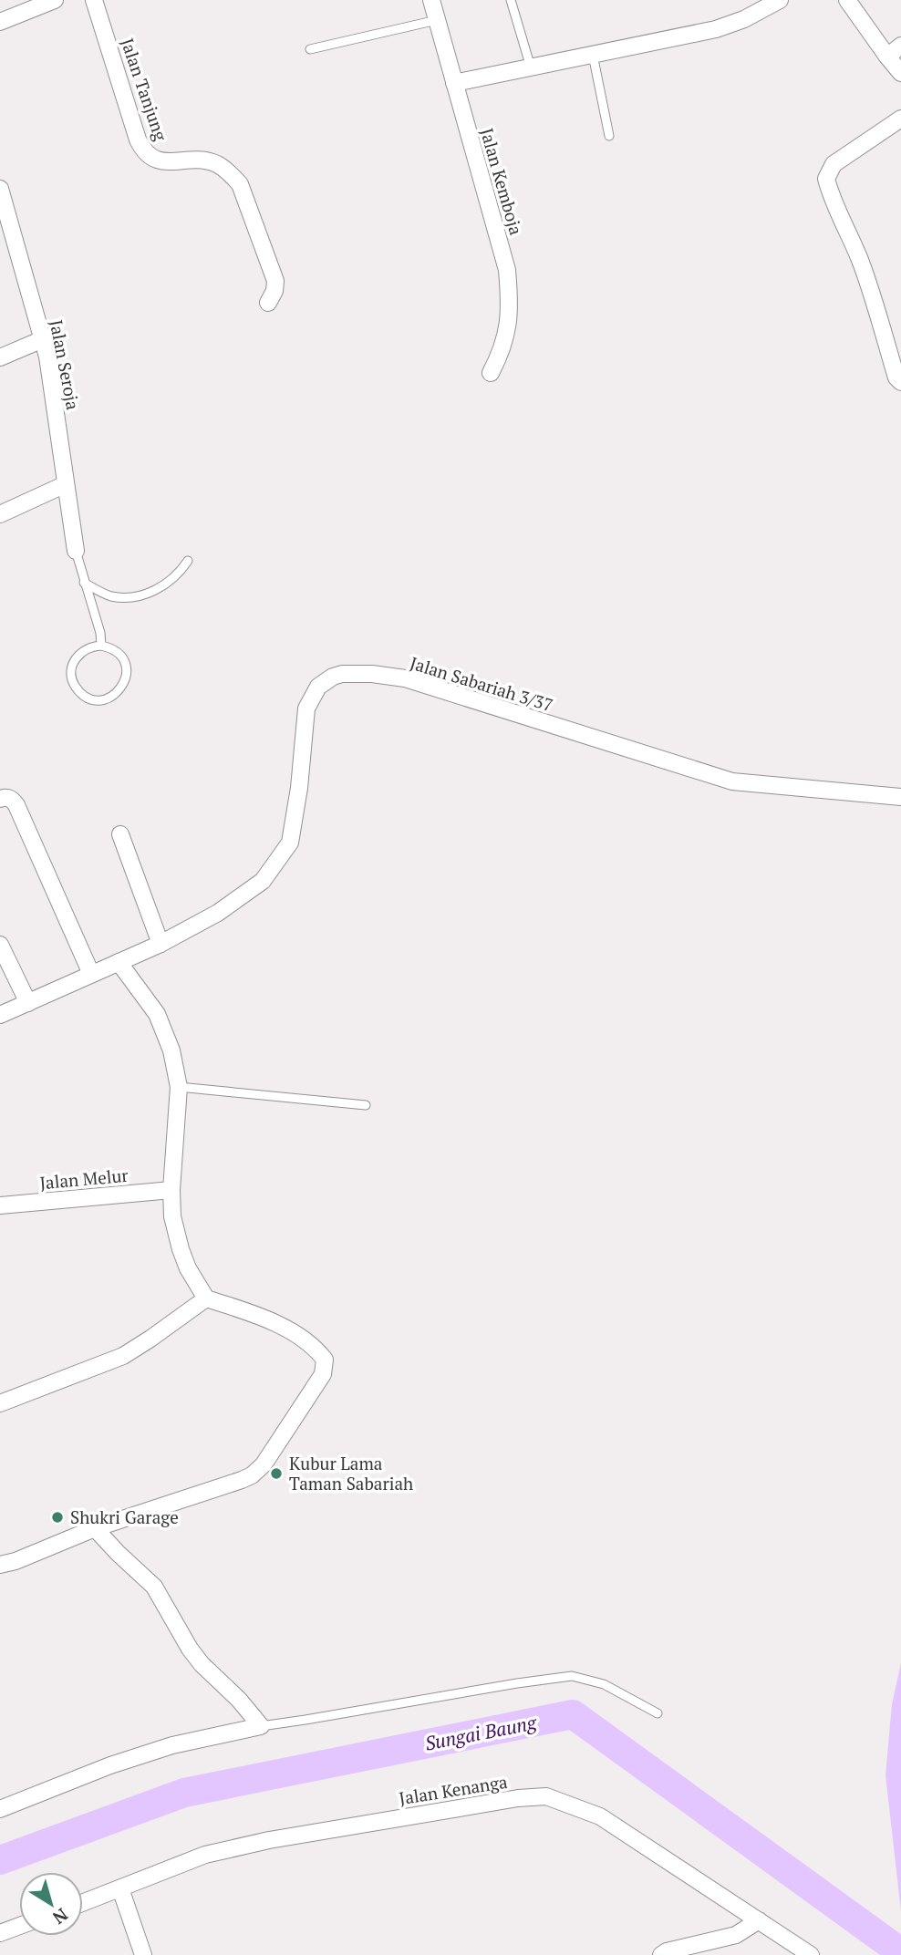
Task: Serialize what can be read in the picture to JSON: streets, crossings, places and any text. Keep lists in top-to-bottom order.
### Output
{
  "streets": {
    "street": [
      "Jalan Tanjung",
      "Jalan Kemboja",
      "Jalan Seroja",
      "Jalan Sabariah 3/37",
      "Jalan Melur",
      "Jalan Kenanga"
    ]
  },
  "water": ["Sungai Baung"],
  "places": ["Kubur Lama Taman Sabariah", "Shukri Garage"],
  "north": "bottom right"
}
